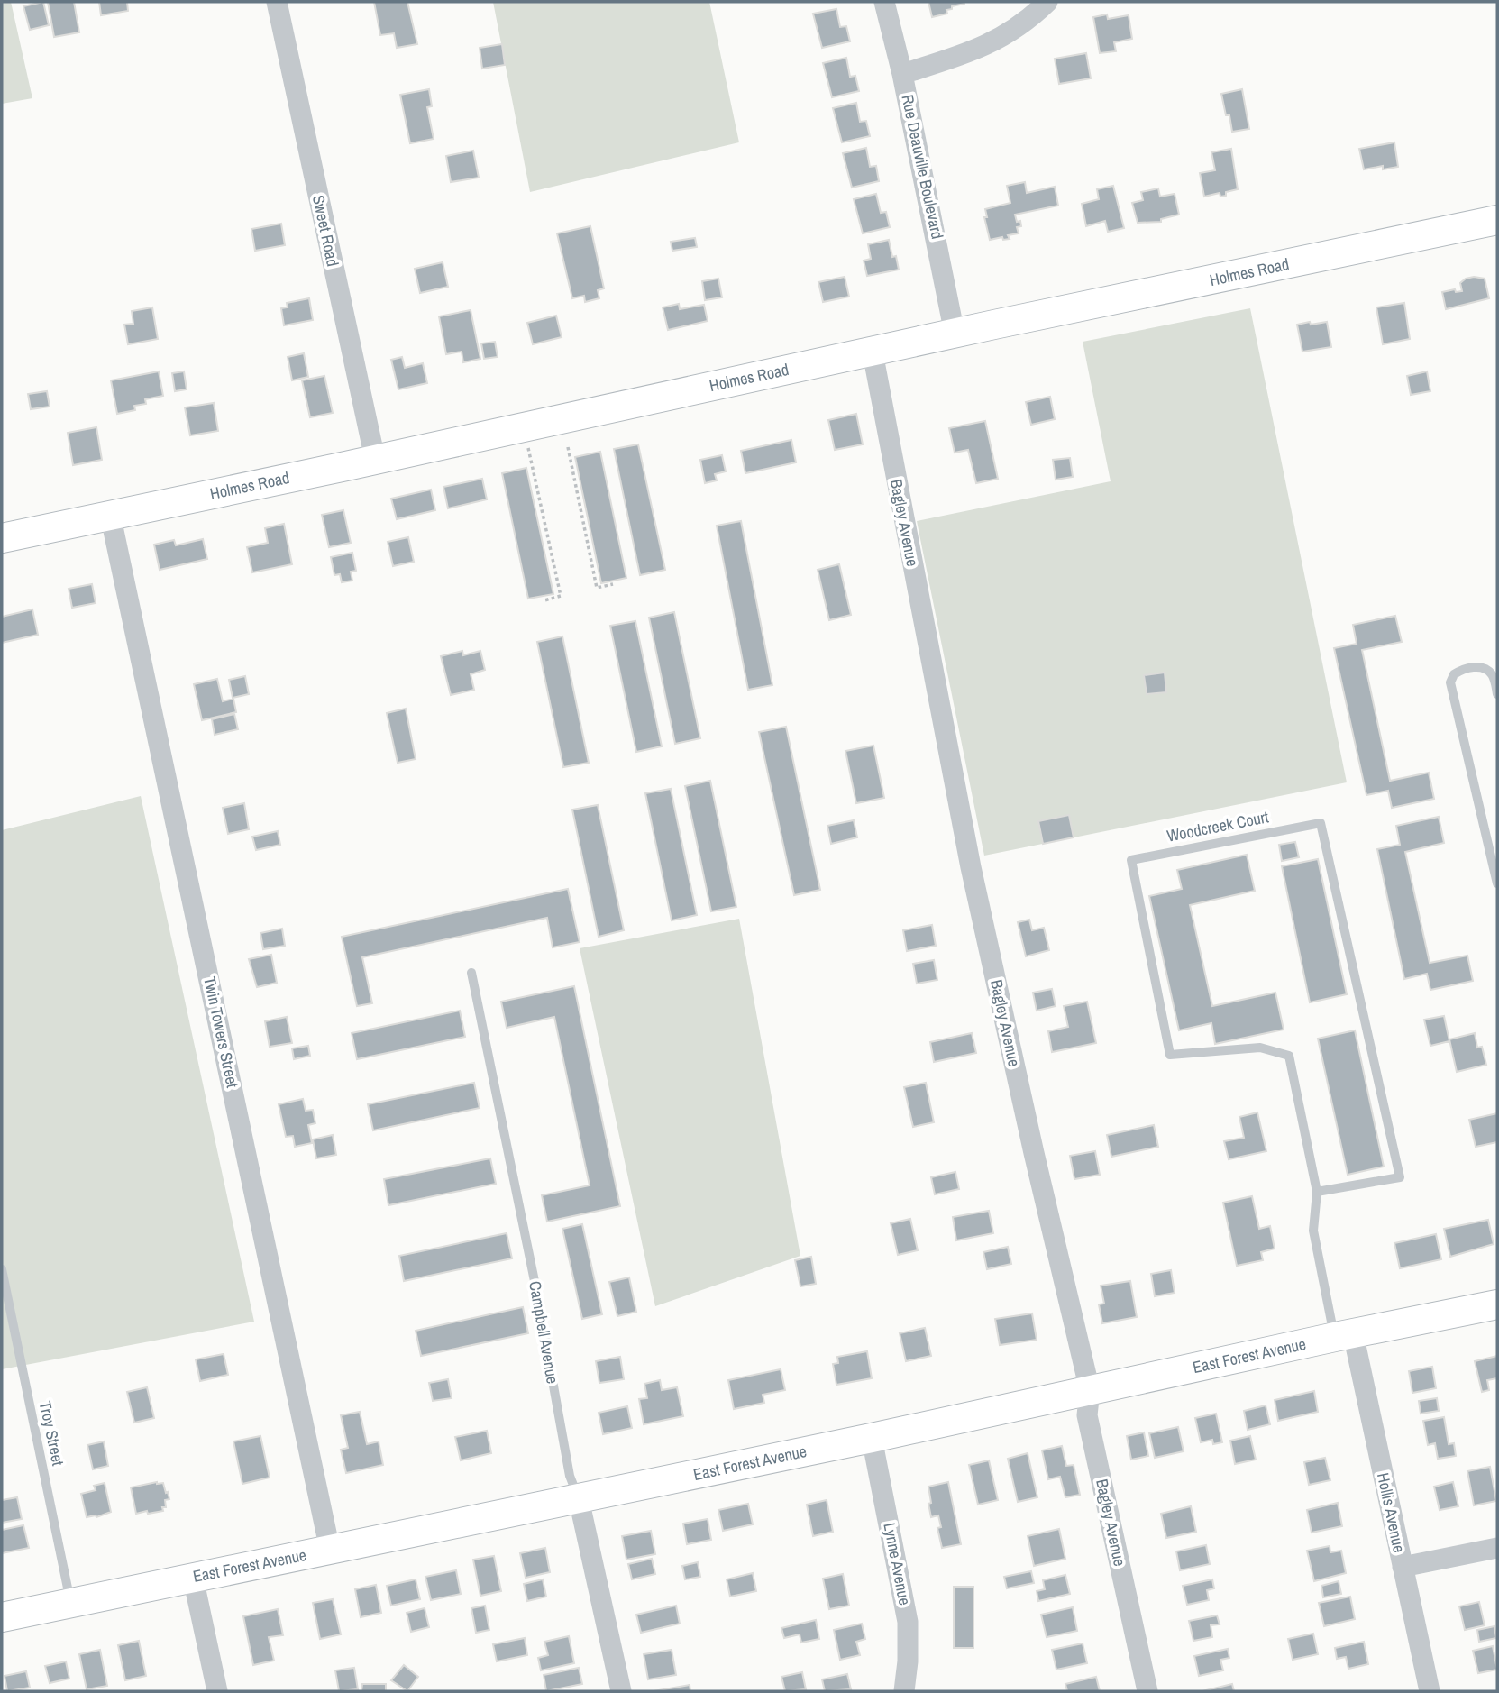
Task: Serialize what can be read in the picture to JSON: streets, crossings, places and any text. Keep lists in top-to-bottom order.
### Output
{
  "streets": {
    "main road": ["Holmes Road", "East Forest Avenue"],
    "street": [
      "Rue Deauville Boulevard",
      "Sweet Road",
      "Bagley Avenue",
      "Twin Towers Street",
      "Campbell Avenue",
      "Hollis Avenue",
      "Lynne Avenue"
    ],
    "lane": ["Woodcreek Court", "Troy Street"]
  },
  "crossings": [
    ["Rue Deauville Boulevard", "Holmes Road"],
    ["Sweet Road", "Holmes Road"],
    ["Holmes Road", "Bagley Avenue"],
    ["Holmes Road", "Twin Towers Street"],
    ["Bagley Avenue", "East Forest Avenue"],
    ["Woodcreek Court", "East Forest Avenue"],
    ["Woodcreek Court", "Hollis Avenue"],
    ["Twin Towers Street", "East Forest Avenue"],
    ["Campbell Avenue", "East Forest Avenue"],
    ["East Forest Avenue", "Troy Street"],
    ["East Forest Avenue", "Hollis Avenue"],
    ["East Forest Avenue", "Lynne Avenue"]
  ]
}
